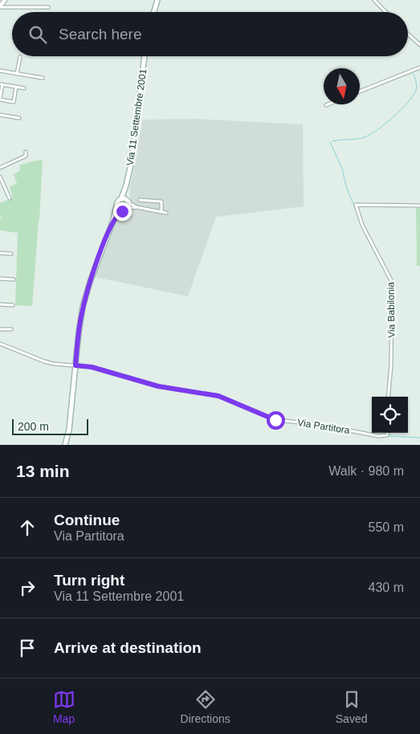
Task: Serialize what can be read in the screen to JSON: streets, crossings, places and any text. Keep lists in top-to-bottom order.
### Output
{
  "streets": {
    "main road": ["Via 11 Settembre 2001"],
    "street": ["Via Babilonia", "Via Partitora"]
  },
  "crossings": [
    ["Via 11 Settembre 2001", "Via Partitora"]
  ],
  "scale_bar": "200 m",
  "north": "bottom",
  "page": {
    "search": "Search here",
    "scale": "200 m",
    "heading": ["13 min", "Walk · 980 m"],
    "list": [
      ["Continue", "Via Partitora", "550 m"],
      ["Turn right", "Via 11 Settembre 2001", "430 m"],
      "Arrive at destination"
    ],
    "nav": ["Map", "Directions", "Saved"]
  }
}
